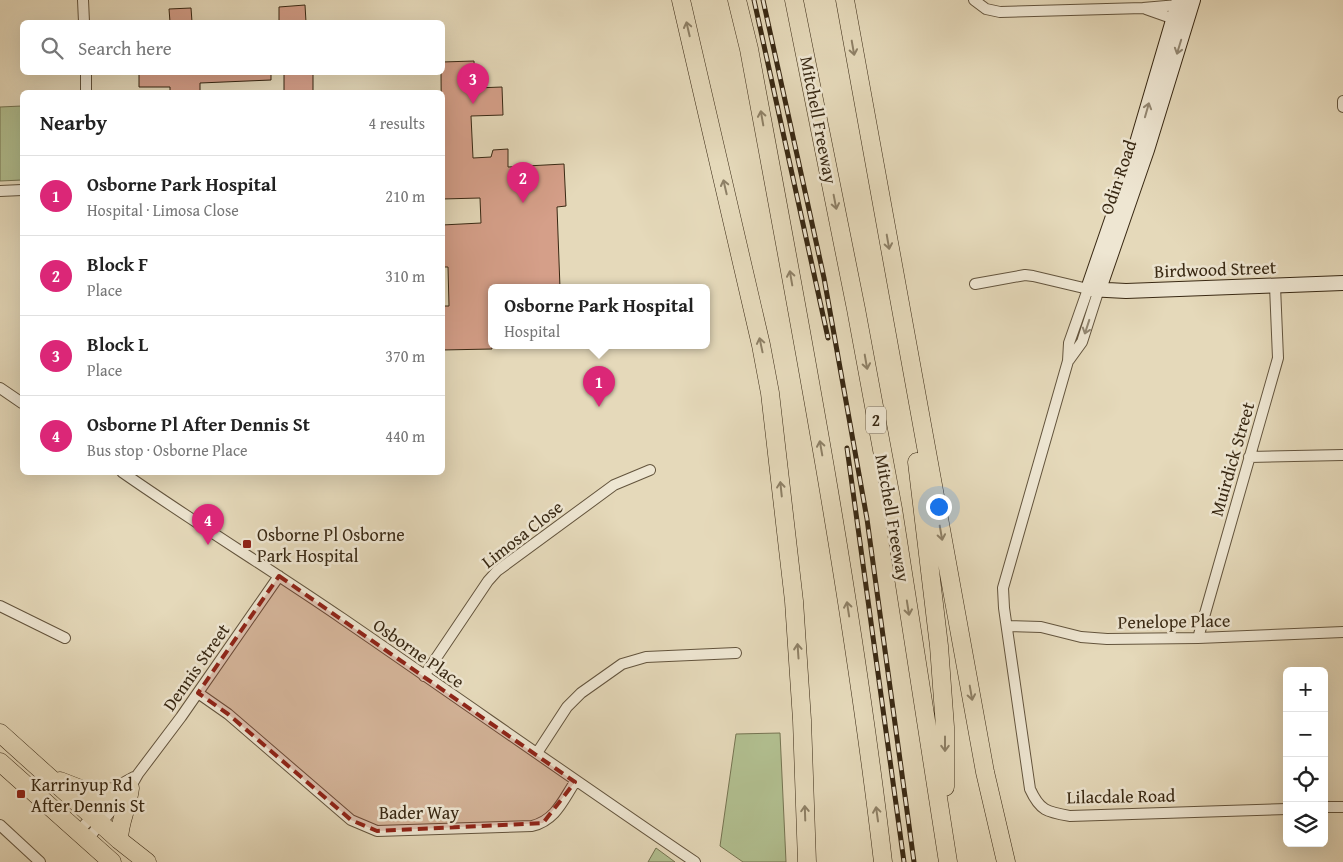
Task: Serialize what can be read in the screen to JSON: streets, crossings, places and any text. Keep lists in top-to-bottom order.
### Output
{
  "streets": {
    "highway": ["Mitchell Freeway", "2"],
    "street": [
      "Odin Road",
      "Birdwood Street",
      "Muirdick Street",
      "Limosa Close",
      "Penelope Place",
      "Osborne Place",
      "Dennis Street",
      "Lilacdale Road",
      "Bader Way"
    ]
  },
  "crossings": [
    ["Odin Road", "Birdwood Street"],
    ["Odin Road", "Lilacdale Road"],
    ["Birdwood Street", "Muirdick Street"],
    ["Muirdick Street", "Penelope Place"],
    ["Limosa Close", "Osborne Place"],
    ["Penelope Place", "Lilacdale Road"],
    ["Osborne Place", "Dennis Street"],
    ["Osborne Place", "Bader Way"],
    ["Dennis Street", "Bader Way"]
  ],
  "places": {
    "transit": ["Osborne Pl Osborne Park Hospital", "Karrinyup Rd After Dennis St"]
  },
  "page": {
    "search": "Search here",
    "pins": [
      "3",
      "2",
      "1",
      "4"
    ],
    "heading": ["Nearby", "4 results"],
    "list": [
      {
        "mark": "1",
        "name": "Osborne Park Hospital",
        "note": "Hospital · Limosa Close",
        "value": "210 m"
      },
      {
        "mark": "2",
        "name": "Block F",
        "note": "Place",
        "value": "310 m"
      },
      {
        "mark": "3",
        "name": "Block L",
        "note": "Place",
        "value": "370 m"
      },
      {
        "mark": "4",
        "name": "Osborne Pl After Dennis St",
        "note": "Bus stop · Osborne Place",
        "value": "440 m"
      }
    ],
    "popup": ["Osborne Park Hospital", "Hospital"],
    "map_buttons": ["+", "−"]
  }
}
